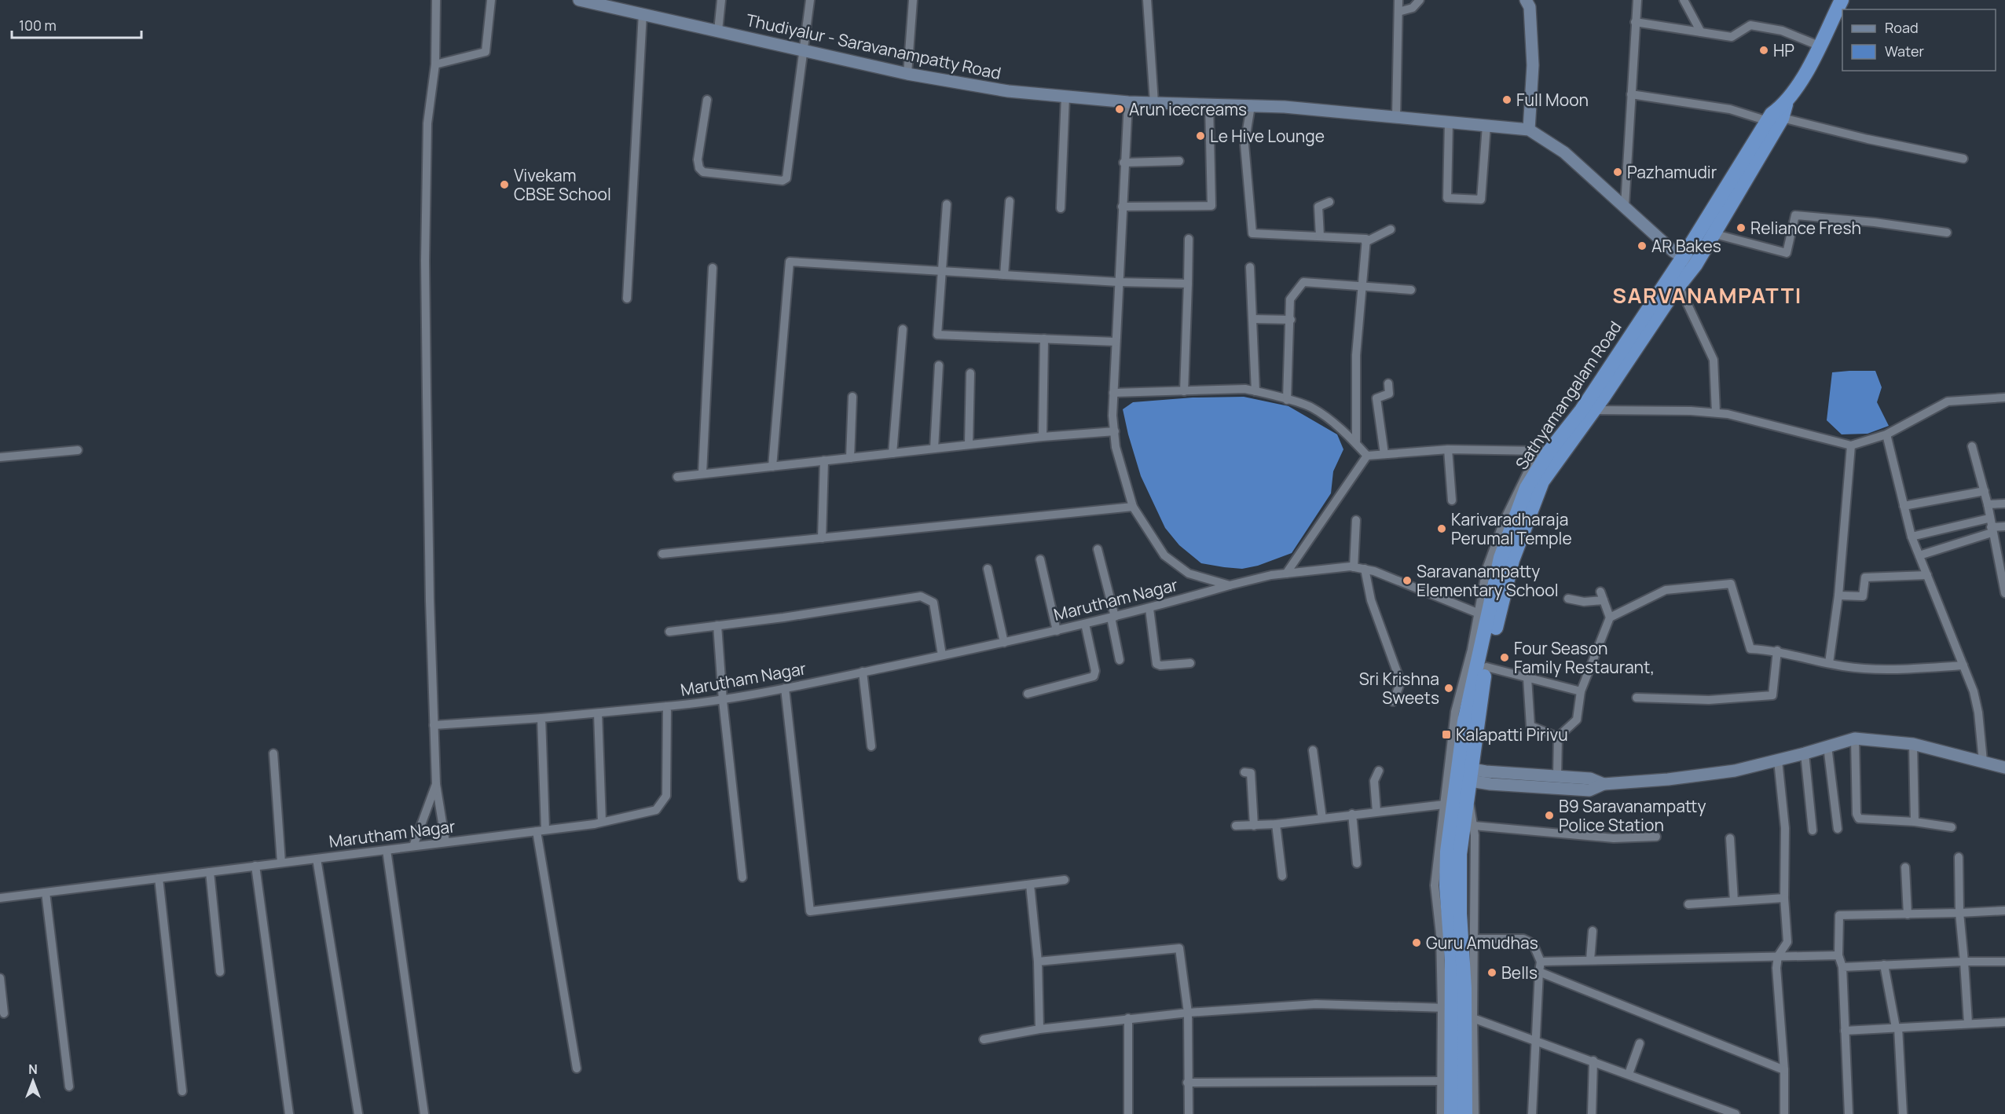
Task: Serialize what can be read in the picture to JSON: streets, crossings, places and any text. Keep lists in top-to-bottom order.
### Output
{
  "streets": {
    "highway": ["Sathyamangalam Road"],
    "main road": ["Thudiyalur - Saravanampatty Road"],
    "street": ["Marutham Nagar"]
  },
  "crossings": [
    ["Thudiyalur - Saravanampatty Road", "Sathyamangalam Road"],
    ["Sathyamangalam Road", "Marutham Nagar"]
  ],
  "districts": ["SARVANAMPATTI"],
  "places": {
    "other": [
      "HP",
      "Full Moon",
      "Arun icecreams",
      "Le Hive Lounge",
      "Pazhamudir",
      "Vivekam CBSE School",
      "Reliance Fresh",
      "AR Bakes",
      "Karivaradharaja Perumal Temple",
      "Saravanampatty Elementary School",
      "Four Season Family Restaurant,",
      "Sri Krishna Sweets",
      "B9 Saravanampatty Police Station",
      "Guru Amudhas",
      "Bells"
    ],
    "transit": ["Kalapatti Pirivu"]
  },
  "legend": ["Road", "Water"],
  "scale_bar": "100 m",
  "north": "top"
}
